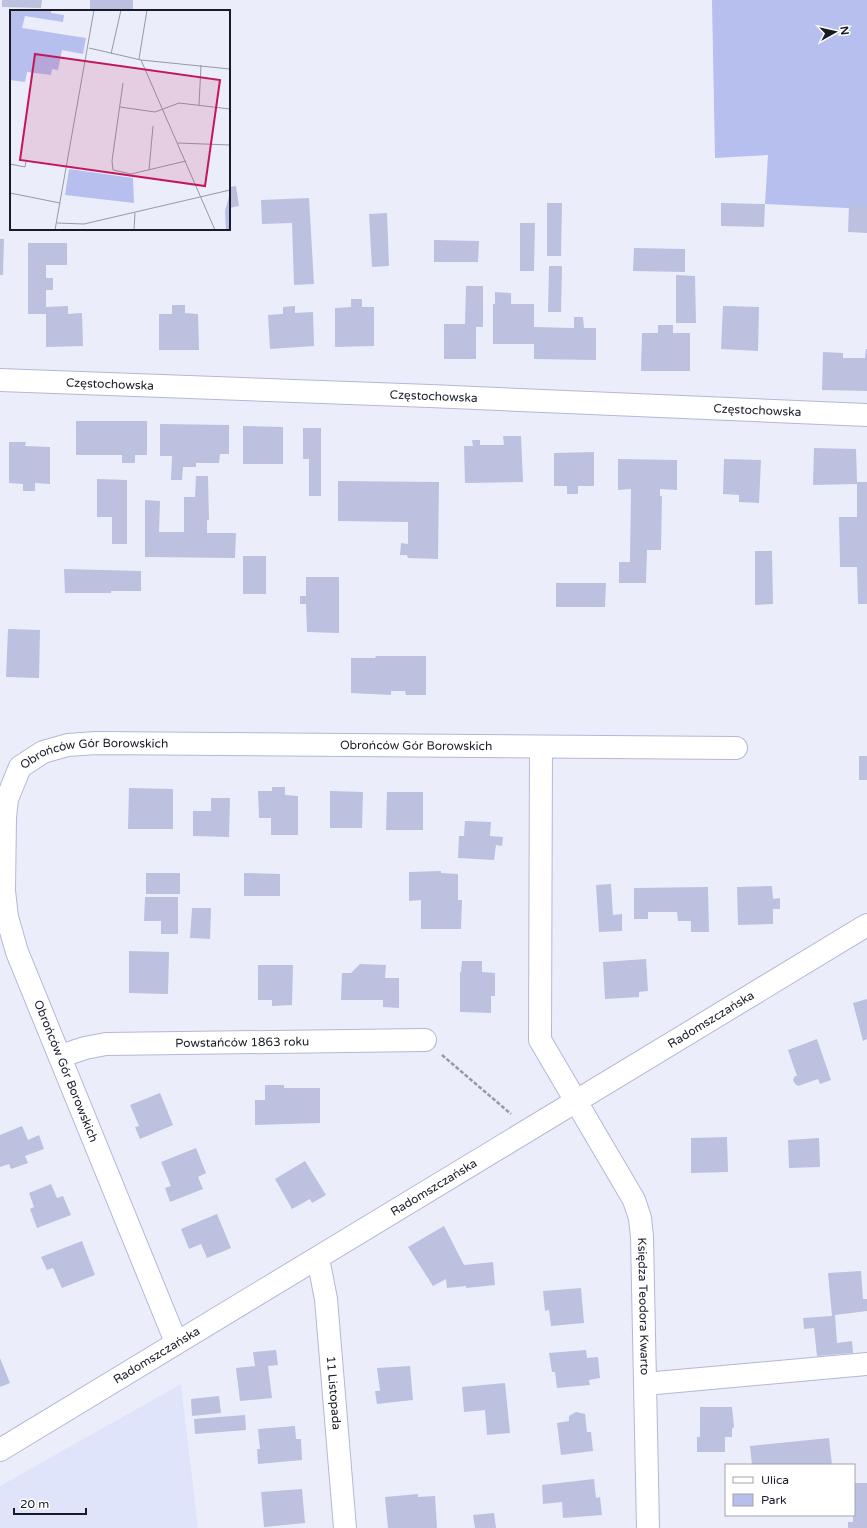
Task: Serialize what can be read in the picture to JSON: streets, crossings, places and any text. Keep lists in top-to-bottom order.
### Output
{
  "streets": {
    "street": [
      "Częstochowska",
      "Obrońców Gór Borowskich",
      "Radomszczańska",
      "Powstańców 1863 roku",
      "Księdza Teodora Kwarto",
      "11 Listopada"
    ]
  },
  "crossings": [
    ["Obrońców Gór Borowskich", "Radomszczańska"],
    ["Obrońców Gór Borowskich", "Powstańców 1863 roku"],
    ["Radomszczańska", "Księdza Teodora Kwarto"],
    ["Radomszczańska", "11 Listopada"]
  ],
  "legend": ["Ulica", "Park"],
  "scale_bar": "20 m",
  "north": "right"
}
